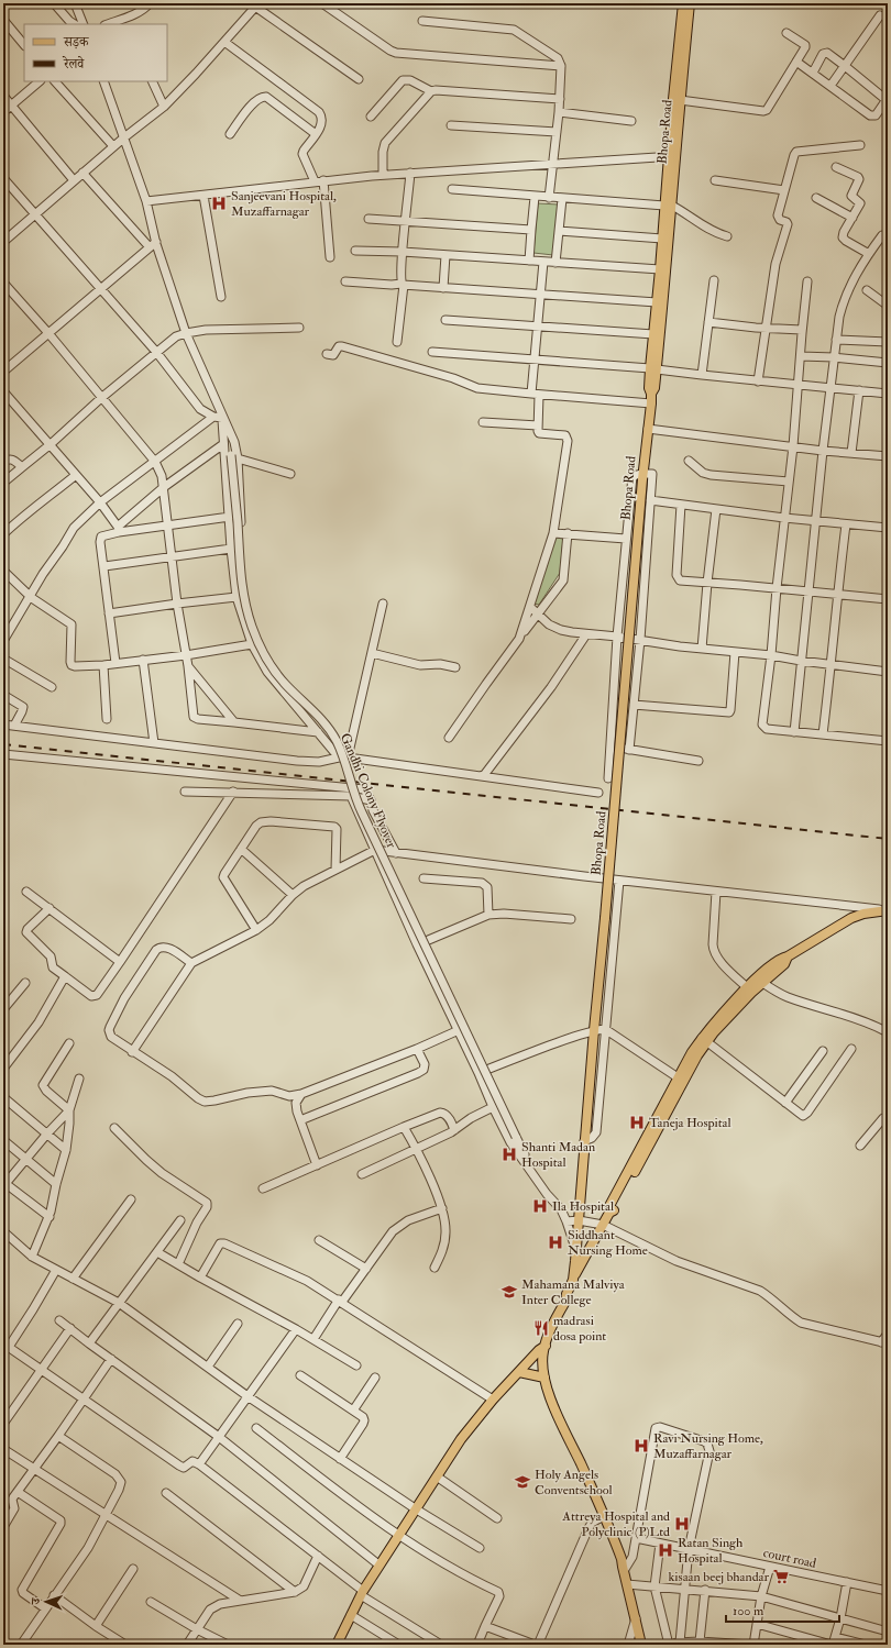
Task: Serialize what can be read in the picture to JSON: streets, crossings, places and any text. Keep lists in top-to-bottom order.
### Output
{
  "streets": {
    "main road": ["Bhopa Road"],
    "street": ["Gandhi Colony Flyover", "court road"]
  },
  "places": {
    "hospital": [
      "Sanjeevani Hospital, Muzaffarnagar",
      "Taneja Hospital",
      "Shanti Madan Hospital",
      "Ila Hospital",
      "Siddhant Nursing Home",
      "Ravi Nursing Home, Muzaffarnagar",
      "Attreya Hospital and Polyclinic (P)Ltd",
      "Ratan Singh Hospital"
    ],
    "school or university": ["Mahamana Malviya Inter College", "Holy Angels Conventschool"],
    "restaurant": ["madrasi dosa point"],
    "supermarket": ["kisaan beej bhandar"]
  },
  "legend": ["सड़क", "रेलवे"],
  "scale_bar": "100 m",
  "north": "left"
}
